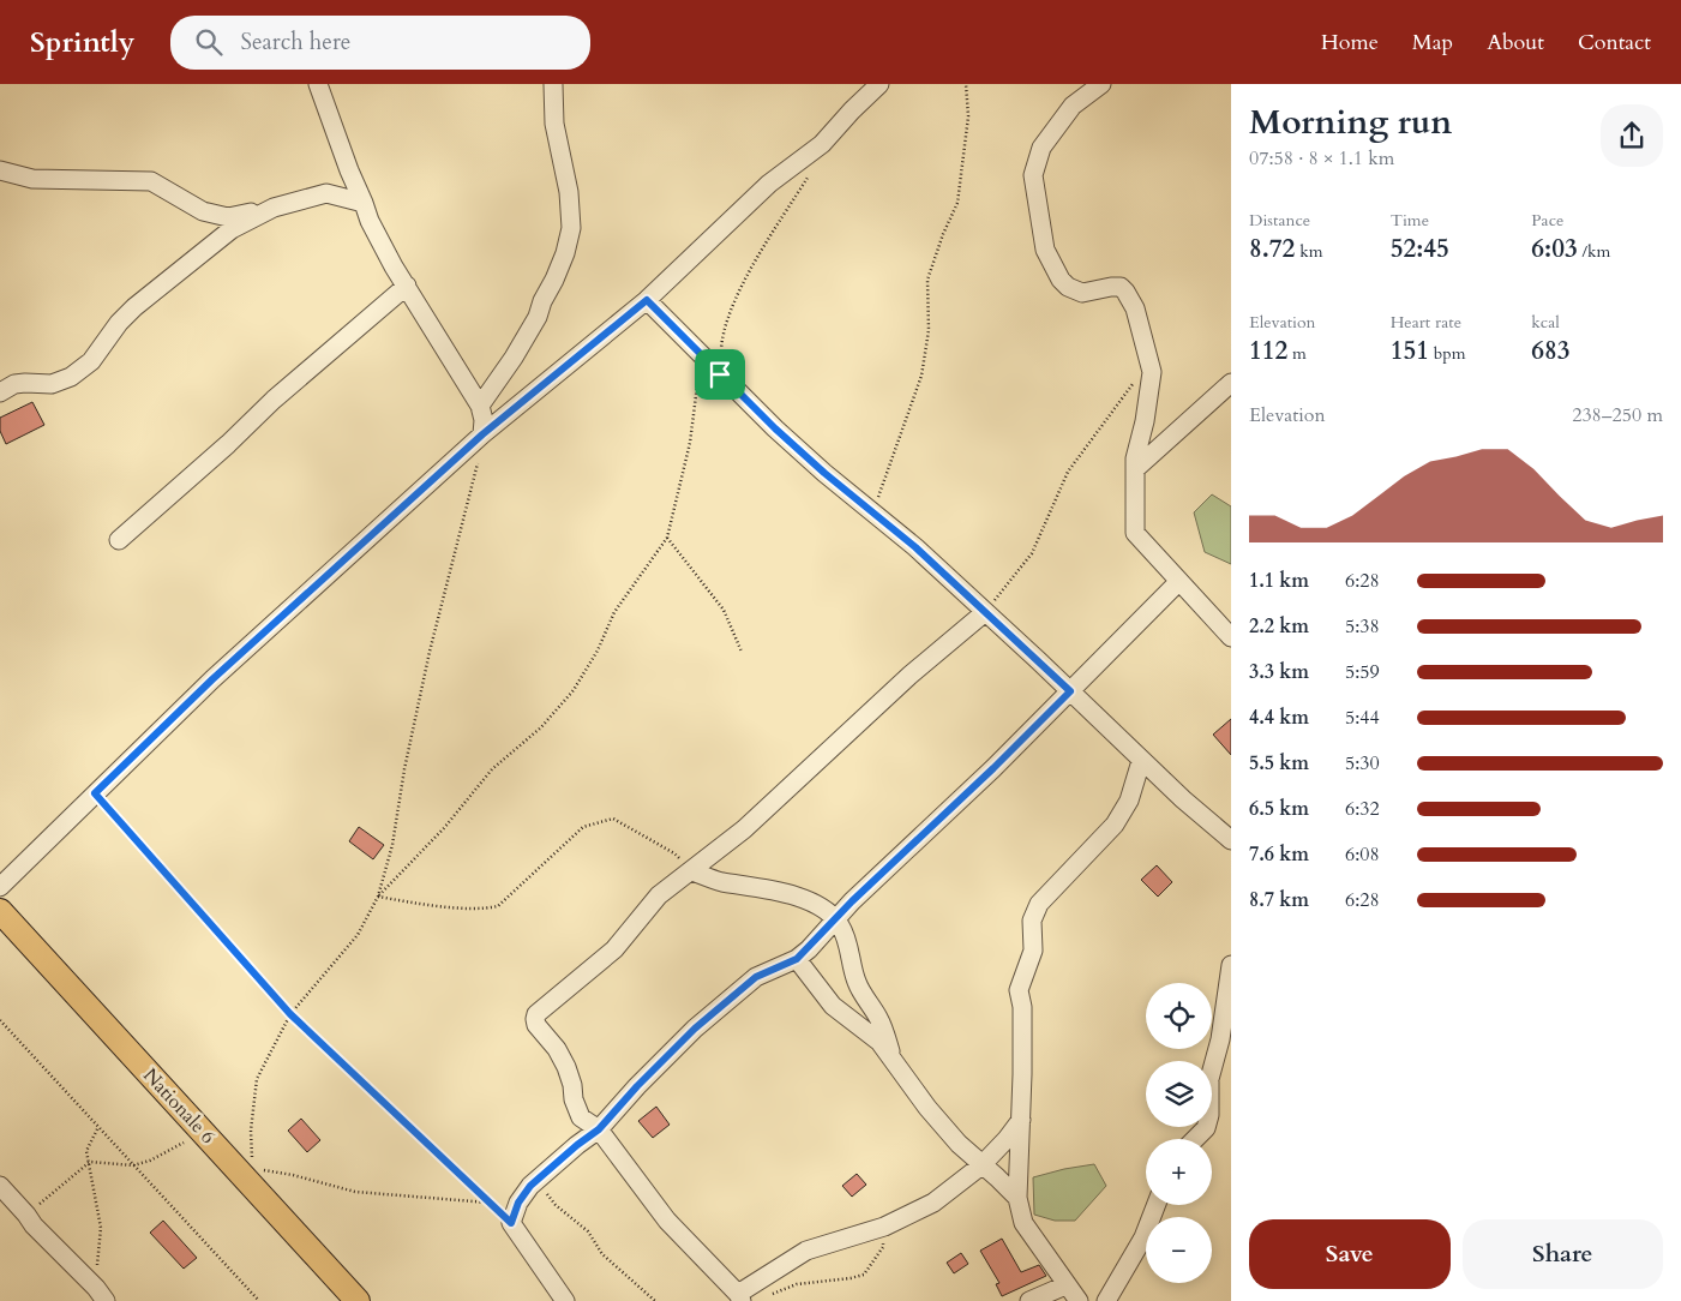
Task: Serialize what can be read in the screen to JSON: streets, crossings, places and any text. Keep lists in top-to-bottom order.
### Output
{
  "streets": {
    "main road": ["Nationale 6"]
  },
  "page": {
    "header": "Sprintly",
    "search": "Search here",
    "nav": [
      "Home",
      "Map",
      "About",
      "Contact"
    ],
    "heading": ["Morning run", "07:58 · 8 × 1.1 km"],
    "stats": [
      ["Distance", "8.72 km"],
      ["Time", "52:45"],
      ["Pace", "6:03 /km"],
      ["Elevation", "112 m"],
      ["Heart rate", "151 bpm"],
      ["kcal", "683"]
    ],
    "chart": ["Elevation", "238–250 m"],
    "list": [
      {
        "name": "1.1 km",
        "note": "6:28"
      },
      {
        "name": "2.2 km",
        "note": "5:38"
      },
      {
        "name": "3.3 km",
        "note": "5:59"
      },
      {
        "name": "4.4 km",
        "note": "5:44"
      },
      {
        "name": "5.5 km",
        "note": "5:30"
      },
      {
        "name": "6.5 km",
        "note": "6:32"
      },
      {
        "name": "7.6 km",
        "note": "6:08"
      },
      {
        "name": "8.7 km",
        "note": "6:28"
      }
    ],
    "map_buttons": ["+", "−"],
    "buttons": ["Save", "Share"]
  }
}
